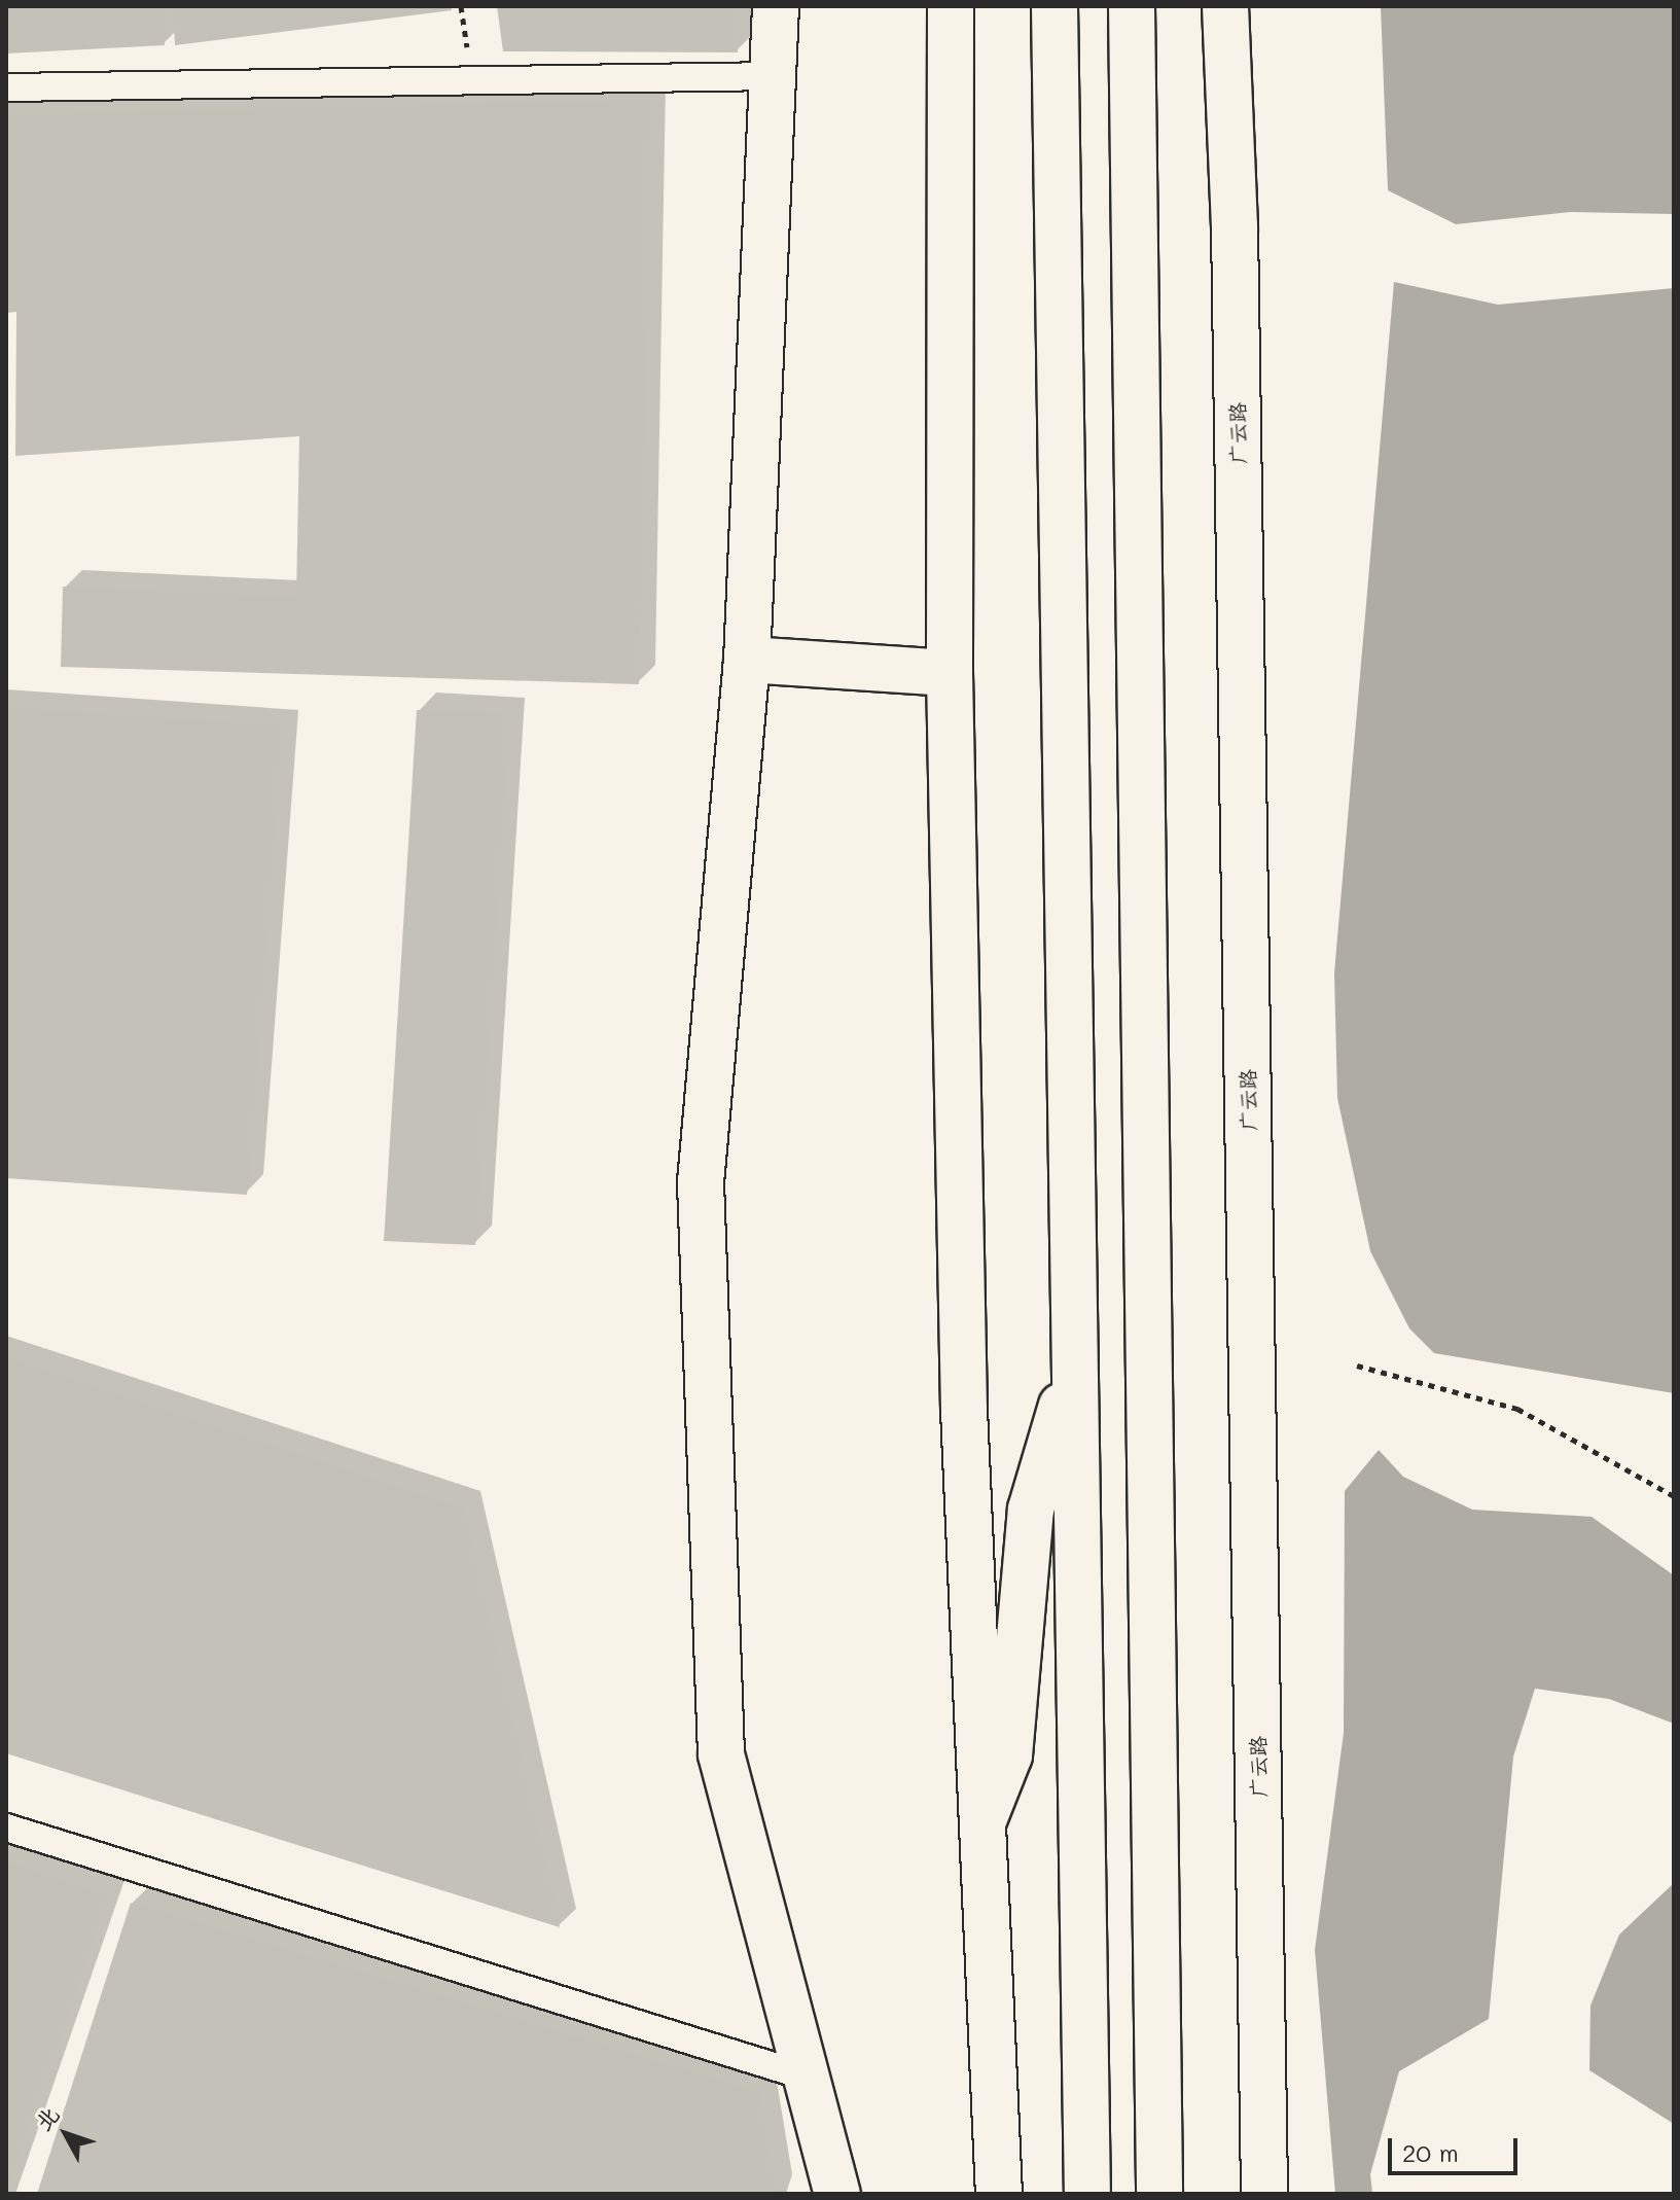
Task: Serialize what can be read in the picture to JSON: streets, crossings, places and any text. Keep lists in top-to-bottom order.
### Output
{
  "streets": {
    "main road": ["广云路"]
  },
  "scale_bar": "20 m",
  "north": "top left"
}
